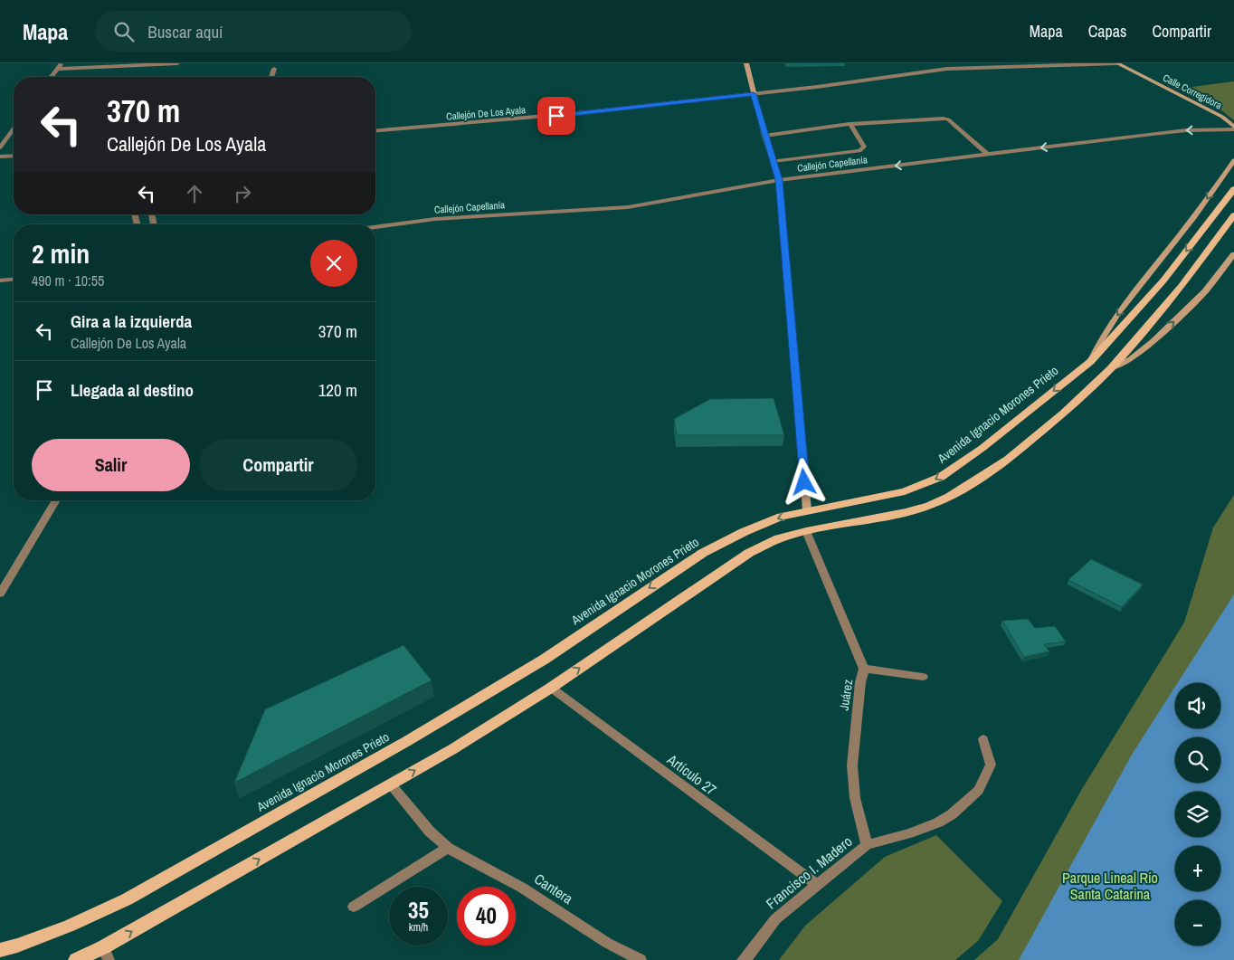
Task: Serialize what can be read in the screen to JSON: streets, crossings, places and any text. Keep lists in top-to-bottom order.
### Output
{
  "streets": {
    "main road": ["Avenida Ignacio Morones Prieto"],
    "street": [
      "Calle Corregidora",
      "Callejón De Los Ayala",
      "Callejón Capellanía",
      "Juárez",
      "Artículo 27",
      "Francisco I. Madero",
      "Cantera"
    ]
  },
  "crossings": [
    ["Calle Corregidora", "Callejón De Los Ayala"],
    ["Calle Corregidora", "Callejón Capellanía"],
    ["Juárez", "Francisco I. Madero"],
    ["Artículo 27", "Francisco I. Madero"]
  ],
  "one_way": ["Callejón Capellanía"],
  "parks": ["Parque Lineal Río Santa Catarina"],
  "page": {
    "header": "Mapa",
    "search": "Buscar aquí",
    "nav": ["Mapa", "Capas", "Compartir"],
    "turn": ["370 m", "Callejón De Los Ayala"],
    "heading": ["2 min", "490 m · 10:55"],
    "list": [
      {
        "name": "Gira a la izquierda",
        "note": "Callejón De Los Ayala",
        "value": "370 m"
      },
      {
        "name": "Llegada al destino",
        "value": "120 m"
      }
    ],
    "buttons": ["Salir", "Compartir"],
    "map_buttons": ["+", "−"],
    "speed": "35 km/h",
    "limit": "40"
  }
}
